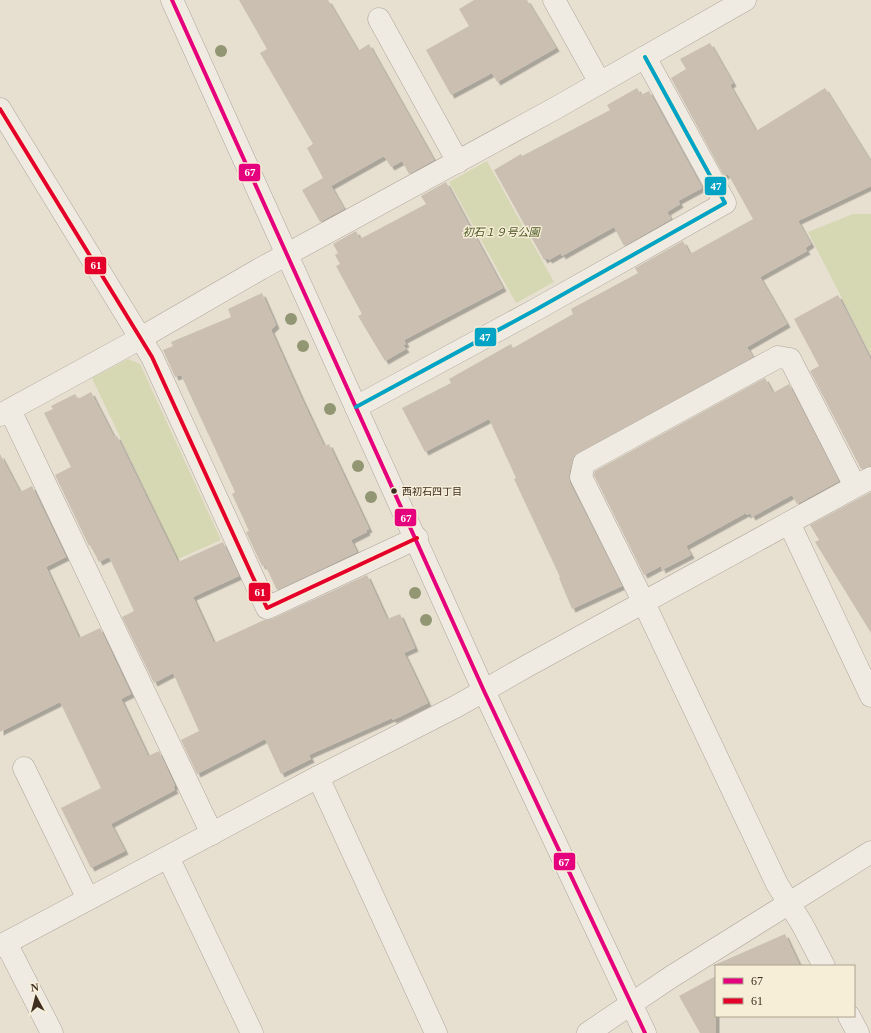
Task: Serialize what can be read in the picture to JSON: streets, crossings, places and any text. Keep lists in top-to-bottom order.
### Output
{
  "parks": ["初石１９号公園"],
  "places": ["西初石四丁目"],
  "lines": ["transit line 67", "transit line 47", "transit line 61"],
  "legend": ["67", "61"],
  "north": "top"
}
